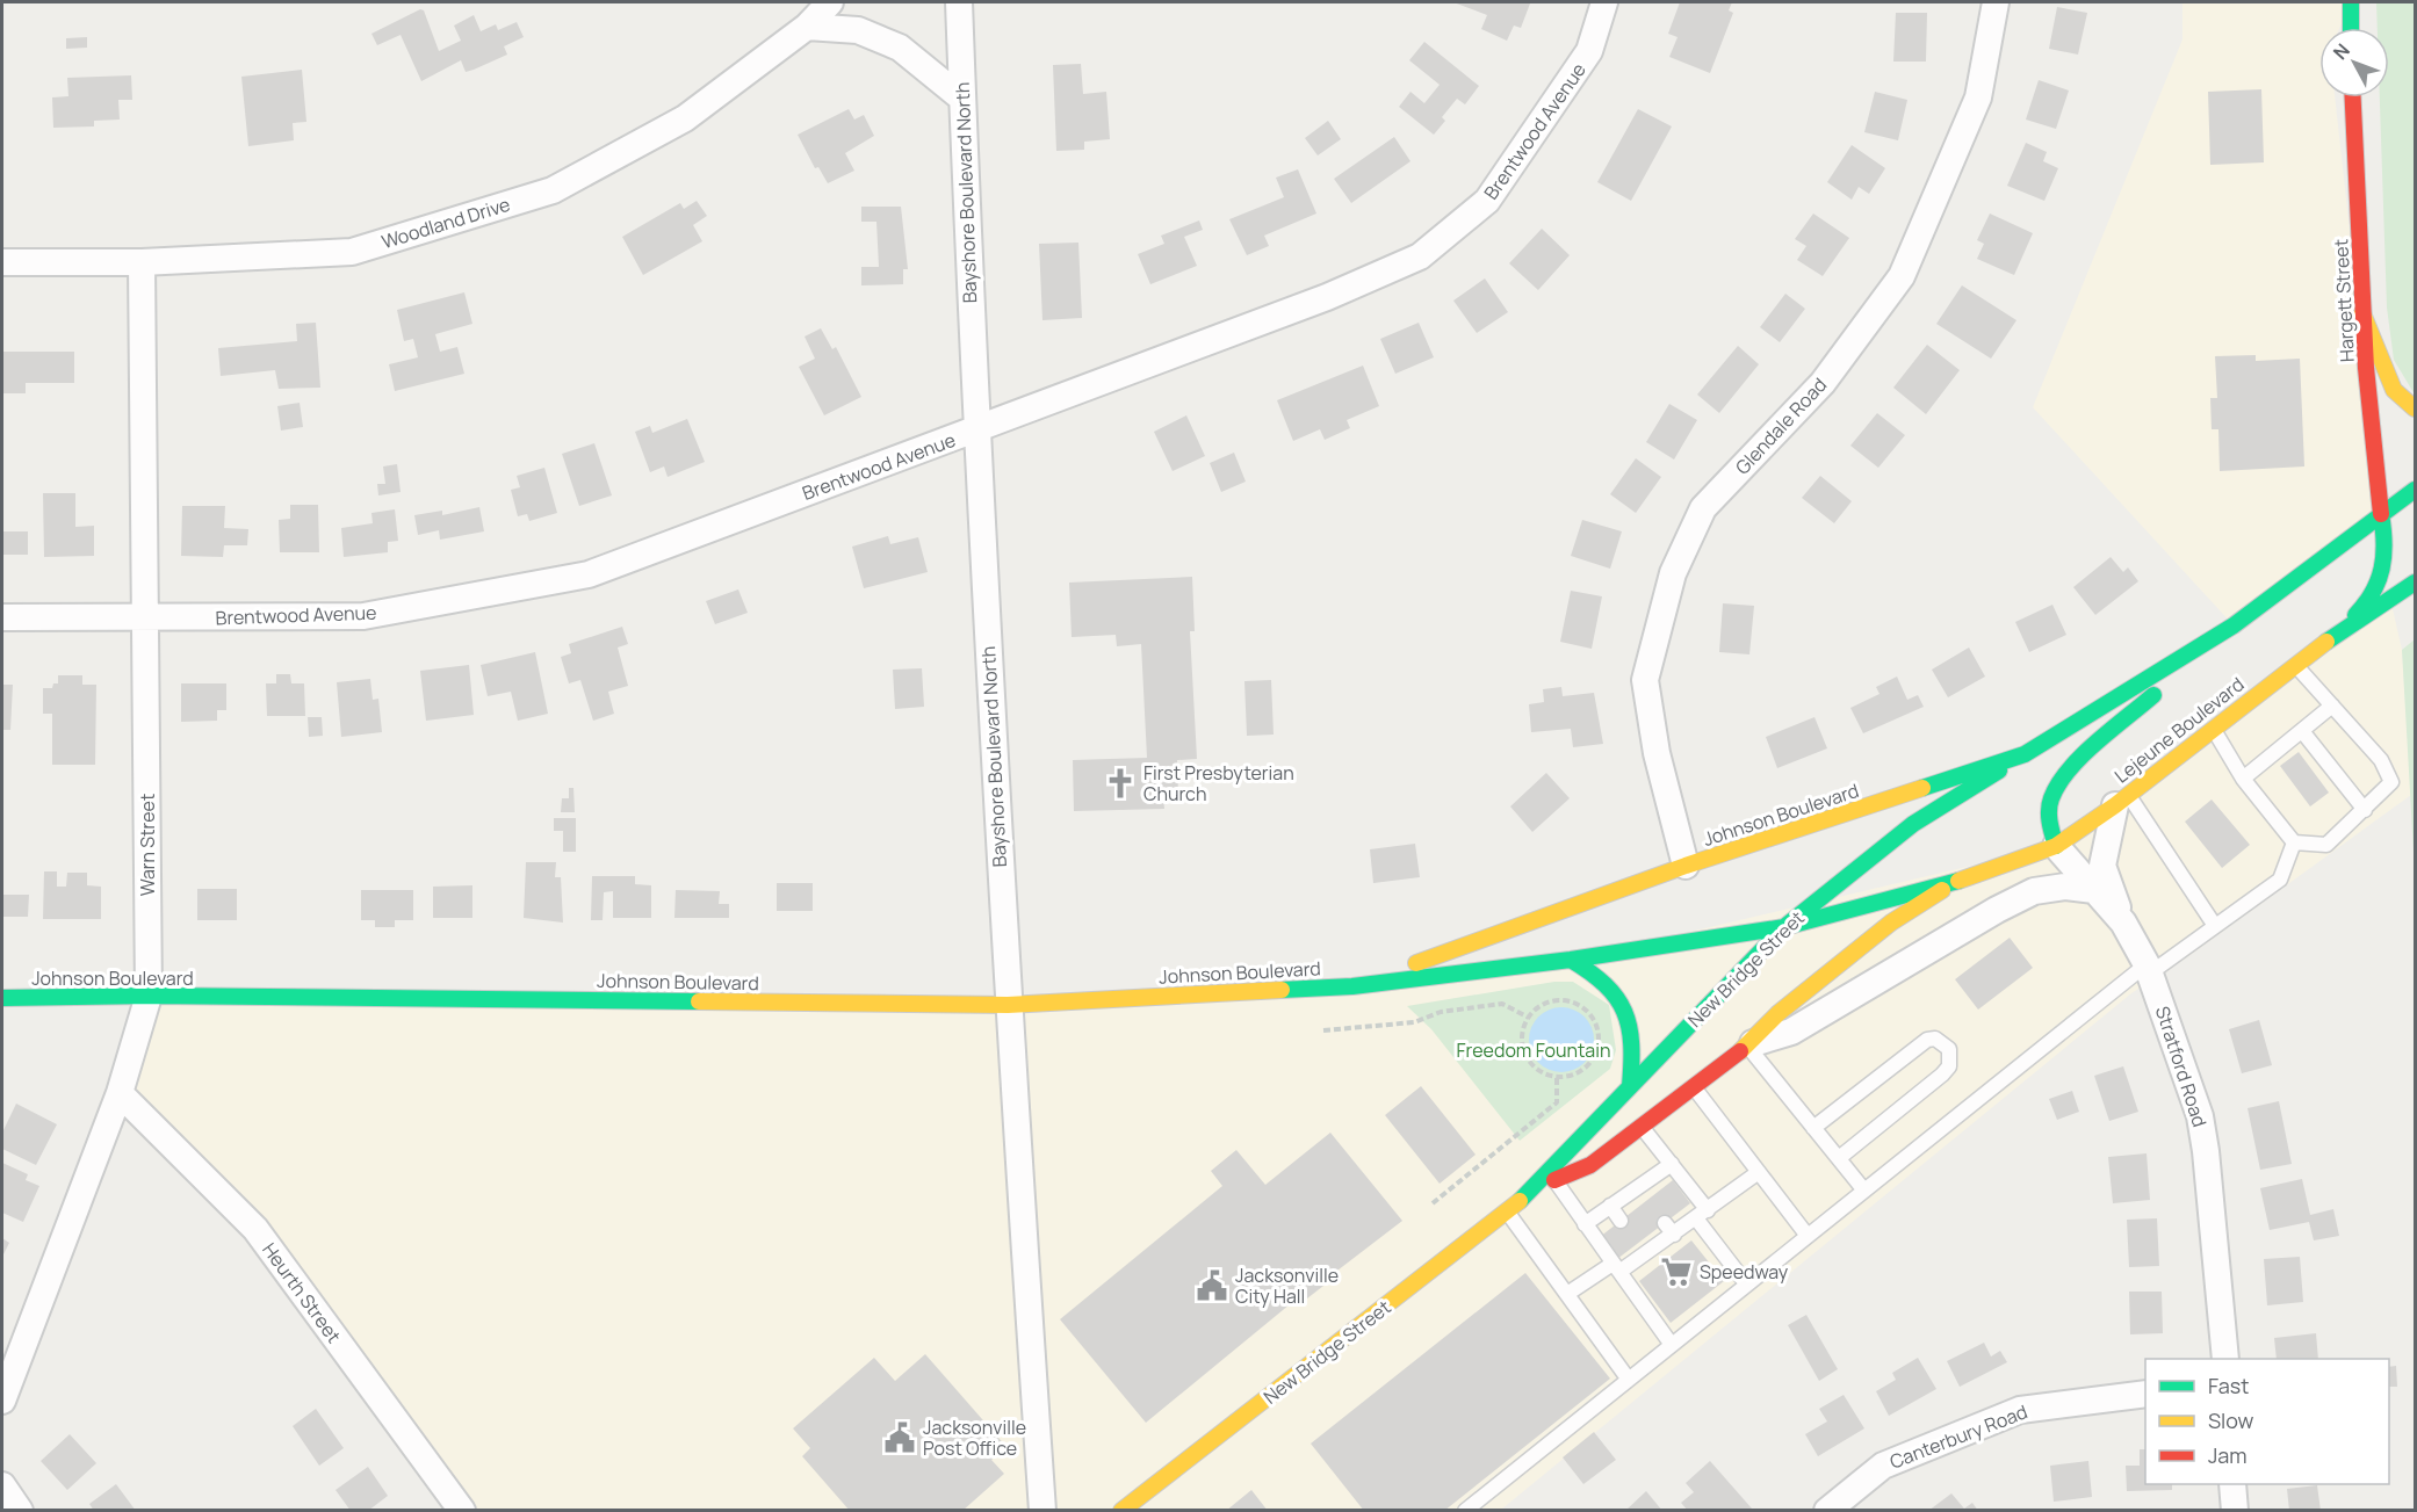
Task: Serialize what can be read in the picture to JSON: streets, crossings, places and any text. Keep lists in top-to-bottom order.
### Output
{
  "streets": {
    "main road": [
      "Hargett Street",
      "Lejeune Boulevard",
      "Johnson Boulevard",
      "New Bridge Street"
    ],
    "street": [
      "Brentwood Avenue",
      "Bayshore Boulevard North",
      "Woodland Drive",
      "Glendale Road",
      "Warn Street",
      "Stratford Road",
      "Heurth Street",
      "Canterbury Road"
    ]
  },
  "crossings": [
    ["Brentwood Avenue", "Bayshore Boulevard North"],
    ["Brentwood Avenue", "Warn Street"],
    ["Bayshore Boulevard North", "Johnson Boulevard"],
    ["Woodland Drive", "Warn Street"],
    ["Hargett Street", "Lejeune Boulevard"],
    ["Glendale Road", "Johnson Boulevard"],
    ["Lejeune Boulevard", "Johnson Boulevard"],
    ["Lejeune Boulevard", "New Bridge Street"],
    ["Lejeune Boulevard", "Stratford Road"],
    ["Johnson Boulevard", "Warn Street"],
    ["Johnson Boulevard", "New Bridge Street"],
    ["Warn Street", "Heurth Street"],
    ["New Bridge Street", "Stratford Road"]
  ],
  "parks": ["Freedom Fountain"],
  "places": {
    "church": ["First Presbyterian Church"],
    "supermarket": ["Speedway"],
    "public building": ["Jacksonville City Hall", "Jacksonville Post Office"]
  },
  "legend": ["Fast", "Slow", "Jam"],
  "north": "top left"
}
